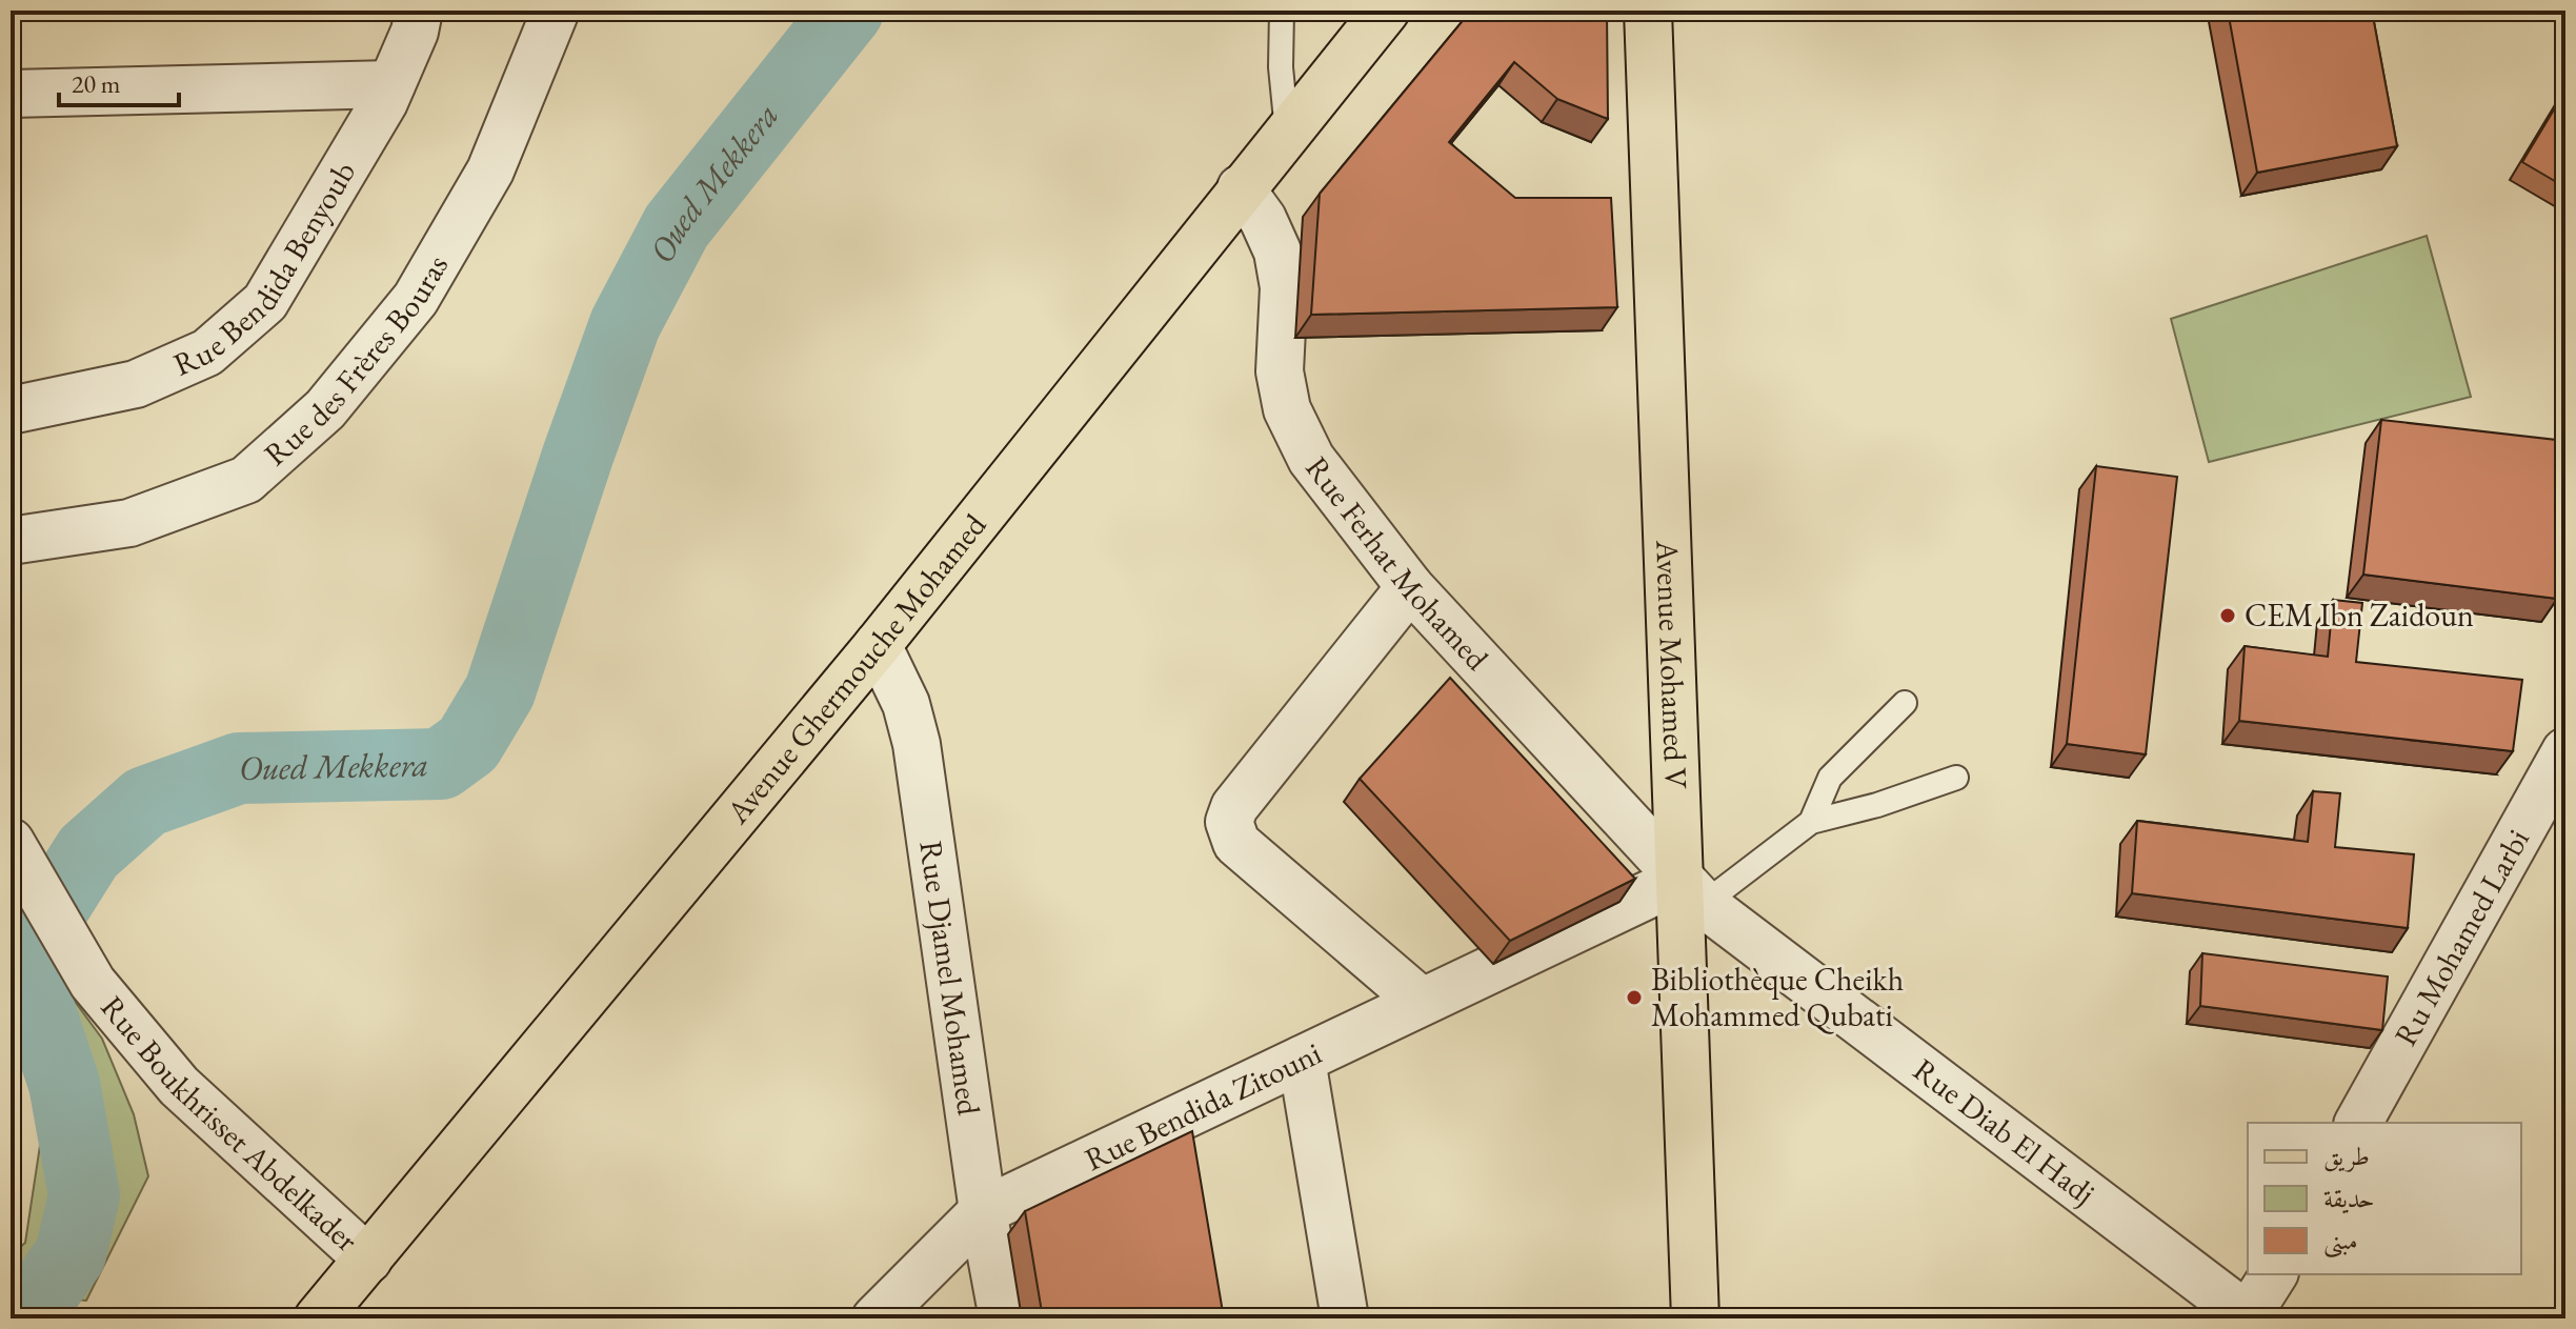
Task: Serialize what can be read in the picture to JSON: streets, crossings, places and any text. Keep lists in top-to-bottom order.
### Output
{
  "streets": {
    "main road": ["Avenue Mohamed V", "Avenue Ghermouche Mohamed"],
    "street": [
      "Rue Bendida Benyoub",
      "Rue des Frères Bouras",
      "Rue Ferhat Mohamed",
      "Ru Mohamed Larbi",
      "Rue Djamel Mohamed",
      "Rue Bendida Zitouni",
      "Rue Boukhrisset Abdelkader",
      "Rue Diab El Hadj"
    ]
  },
  "crossings": [
    ["Rue Ferhat Mohamed", "Avenue Mohamed V"],
    ["Rue Ferhat Mohamed", "Avenue Ghermouche Mohamed"],
    ["Rue Ferhat Mohamed", "Rue Bendida Zitouni"],
    ["Rue Ferhat Mohamed", "Rue Diab El Hadj"],
    ["Avenue Mohamed V", "Rue Bendida Zitouni"],
    ["Avenue Mohamed V", "Rue Diab El Hadj"],
    ["Avenue Ghermouche Mohamed", "Rue Djamel Mohamed"],
    ["Avenue Ghermouche Mohamed", "Rue Boukhrisset Abdelkader"],
    ["Rue Djamel Mohamed", "Rue Bendida Zitouni"],
    ["Rue Bendida Zitouni", "Rue Diab El Hadj"]
  ],
  "water": ["Oued Mekkera"],
  "places": ["CEM Ibn Zaidoun", "Bibliothèque Cheikh Mohammed Qubati"],
  "legend": ["طريق", "حديقة", "مبنى"],
  "scale_bar": "20 m"
}
